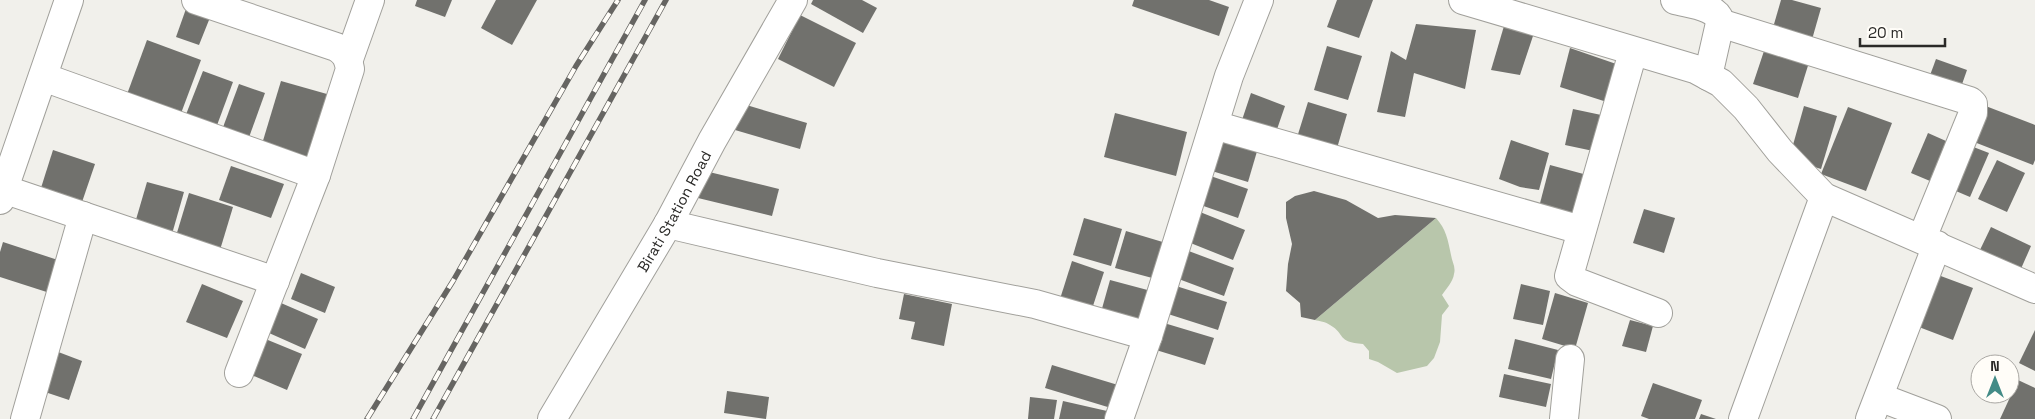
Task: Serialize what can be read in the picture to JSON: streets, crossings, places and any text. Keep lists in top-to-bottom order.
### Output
{
  "streets": {
    "street": ["Birati Station Road"]
  },
  "scale_bar": "20 m",
  "north": "top"
}
